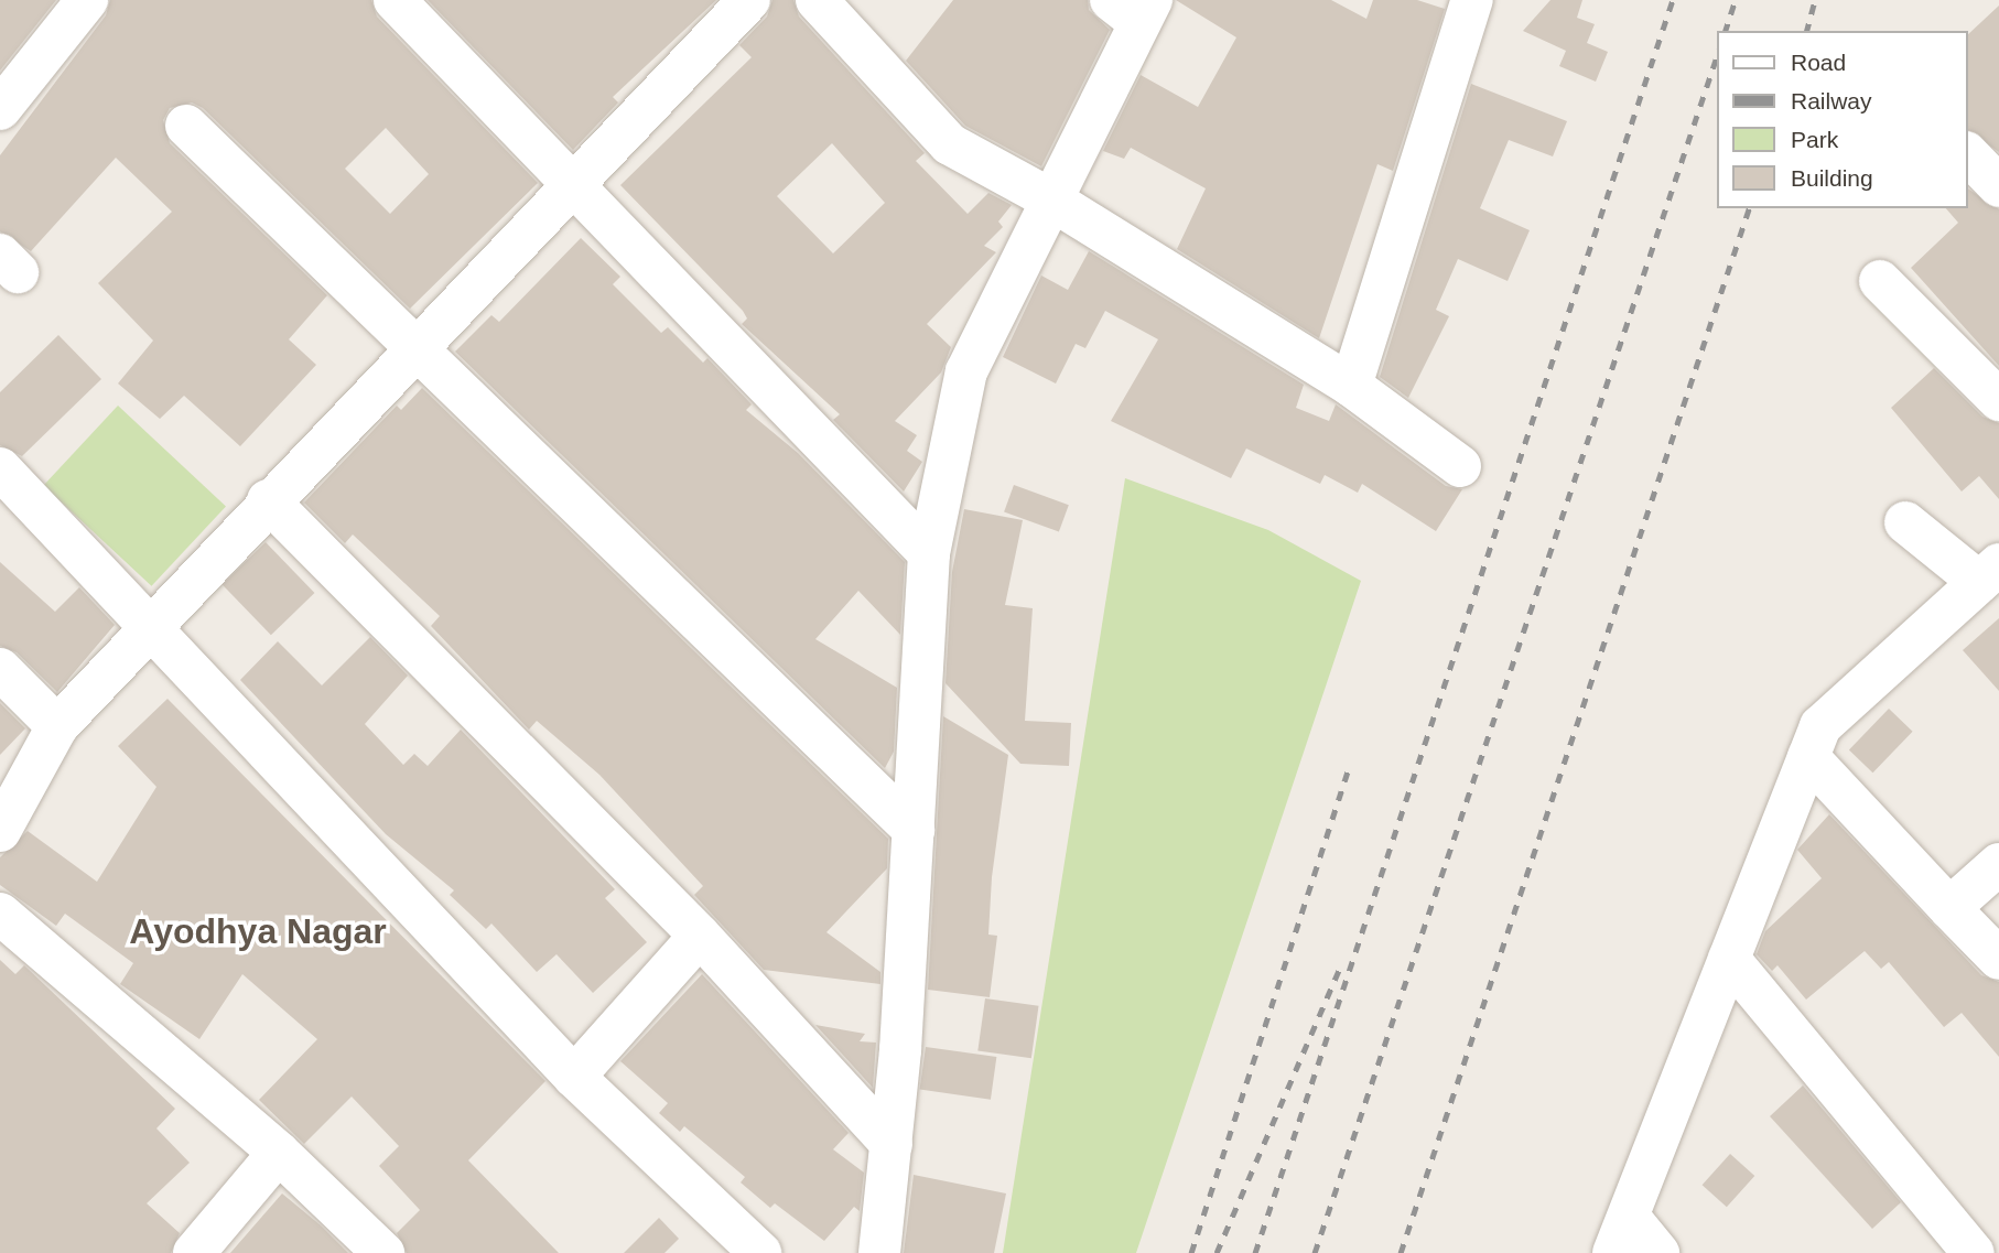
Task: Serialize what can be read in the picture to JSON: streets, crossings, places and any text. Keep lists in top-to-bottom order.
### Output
{
  "districts": ["Ayodhya Nagar"],
  "legend": [
    "Road",
    "Railway",
    "Park",
    "Building"
  ]
}
